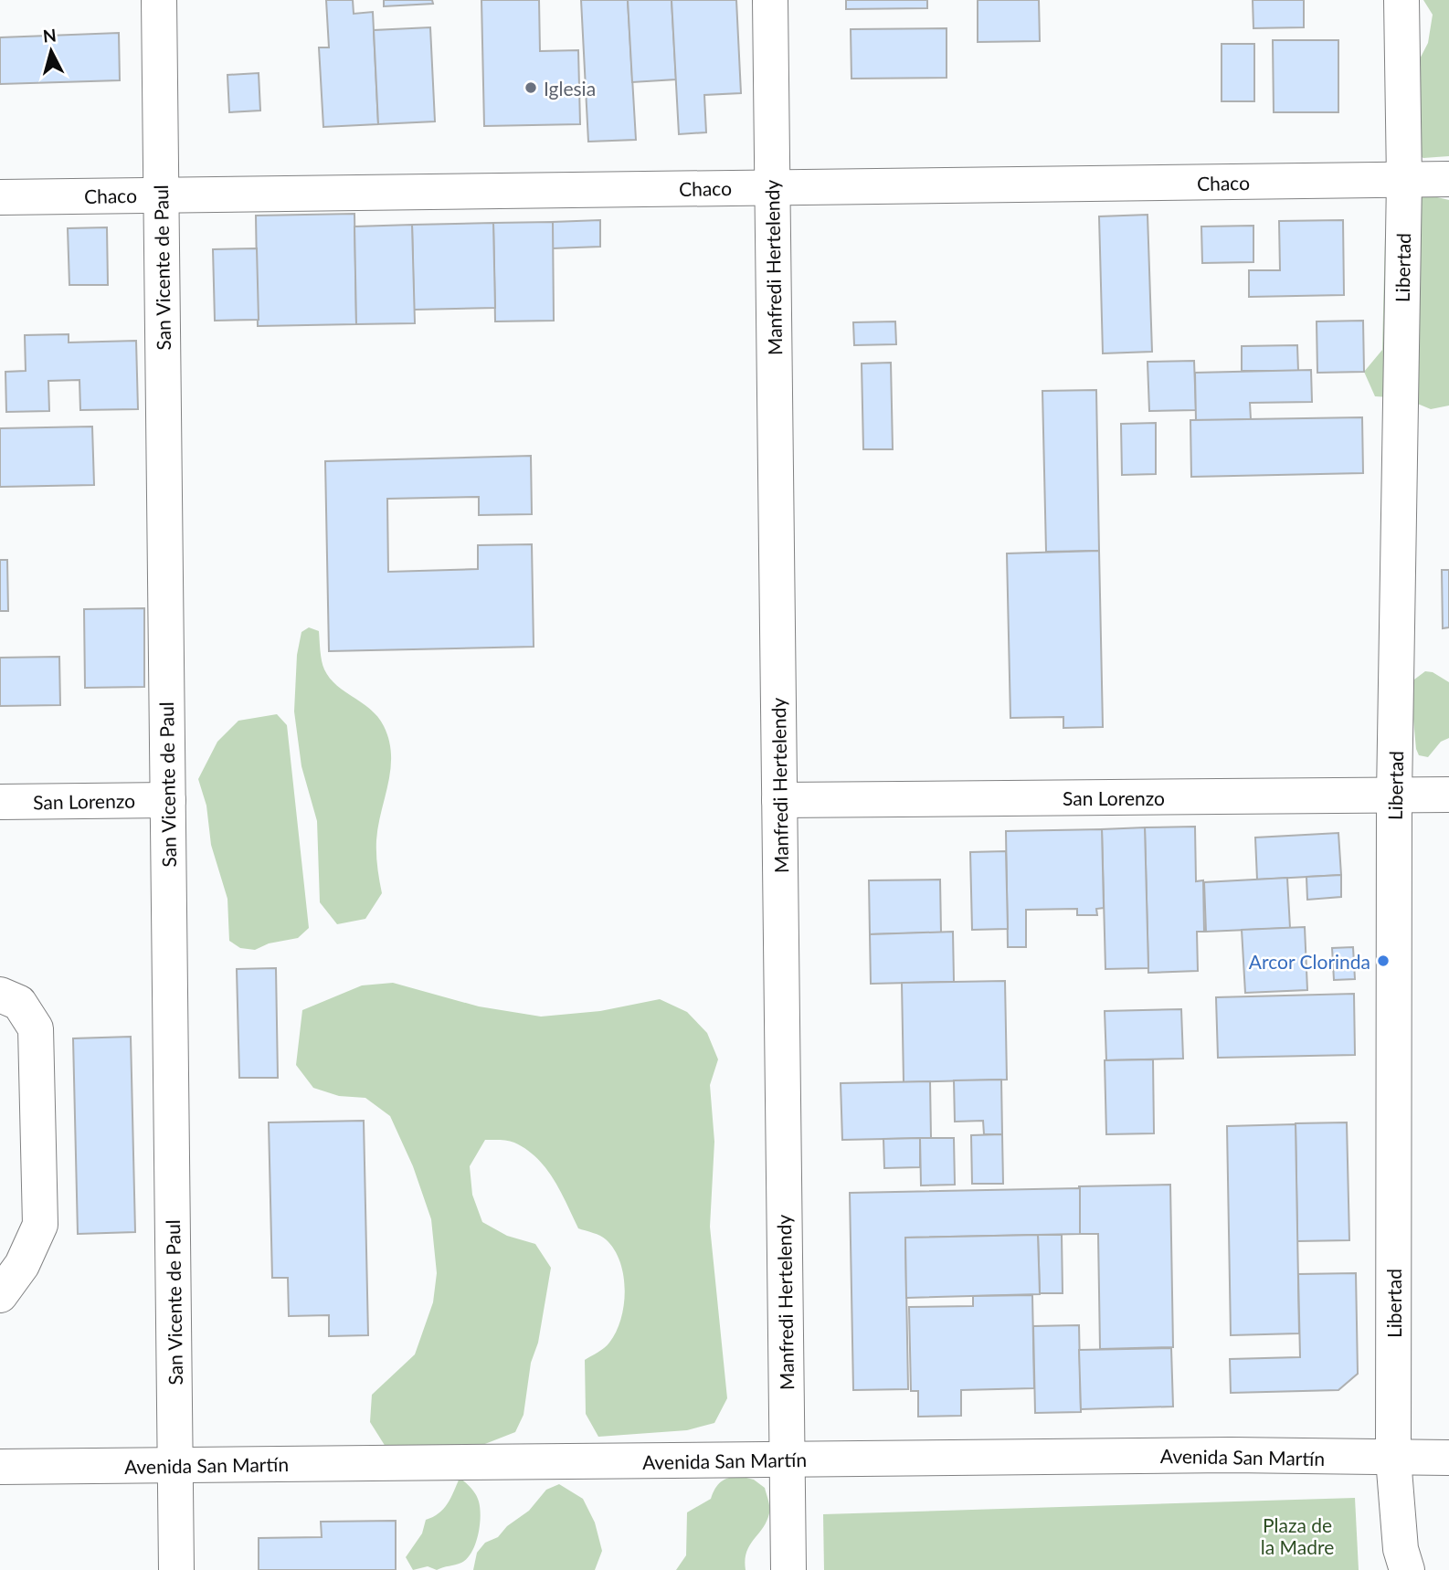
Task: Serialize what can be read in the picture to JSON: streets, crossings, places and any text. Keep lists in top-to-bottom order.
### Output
{
  "streets": {
    "street": [
      "Chaco",
      "San Vicente de Paul",
      "Manfredi Hertelendy",
      "Libertad",
      "San Lorenzo",
      "Avenida San Martín"
    ]
  },
  "crossings": [
    ["Chaco", "San Vicente de Paul"],
    ["Chaco", "Manfredi Hertelendy"],
    ["Chaco", "Libertad"],
    ["San Vicente de Paul", "San Lorenzo"],
    ["San Vicente de Paul", "Avenida San Martín"],
    ["Manfredi Hertelendy", "San Lorenzo"],
    ["Manfredi Hertelendy", "Avenida San Martín"],
    ["Libertad", "San Lorenzo"],
    ["Libertad", "Avenida San Martín"]
  ],
  "parks": ["Plaza de la Madre"],
  "places": ["Iglesia", "Arcor Clorinda"],
  "north": "top"
}
